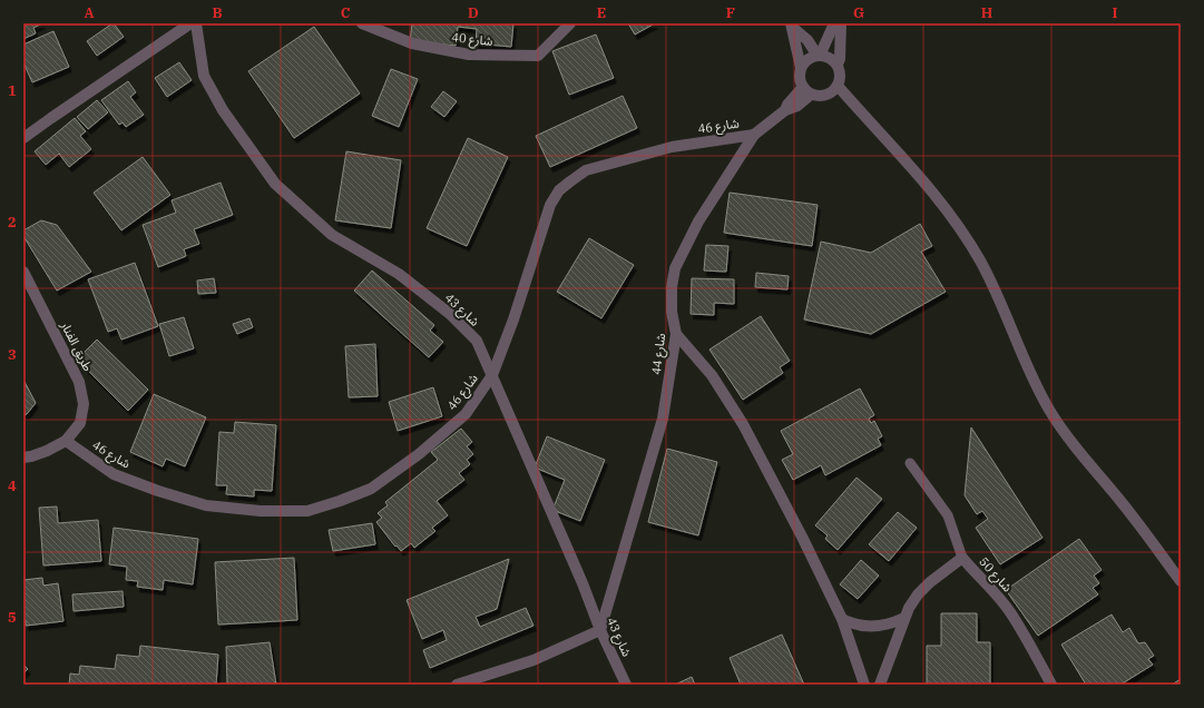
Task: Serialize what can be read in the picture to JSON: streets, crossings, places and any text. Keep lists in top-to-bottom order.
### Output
{
  "streets": {
    "street": [
      "شارع 40",
      "شارع 46",
      "شارع 43",
      "طريق الفنار",
      "شارع 44",
      "شارع 50"
    ]
  },
  "crossings": [
    ["شارع 46", "شارع 43"],
    ["شارع 46", "طريق الفنار"],
    ["شارع 46", "شارع 44"],
    ["شارع 43", "شارع 44"]
  ],
  "grid": {
    "columns": [
      "A",
      "B",
      "C",
      "D",
      "E",
      "F",
      "G",
      "H",
      "I"
    ],
    "rows": [
      "1",
      "2",
      "3",
      "4",
      "5"
    ]
  }
}
